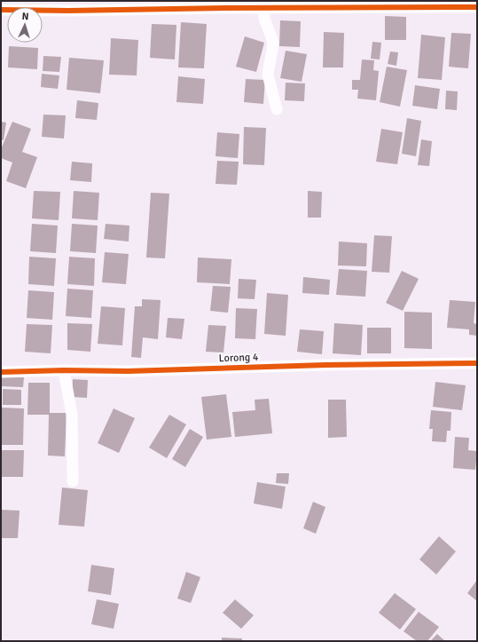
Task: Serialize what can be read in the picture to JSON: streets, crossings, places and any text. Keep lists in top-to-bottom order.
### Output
{
  "streets": {
    "street": ["Lorong 4"]
  },
  "north": "top"
}
